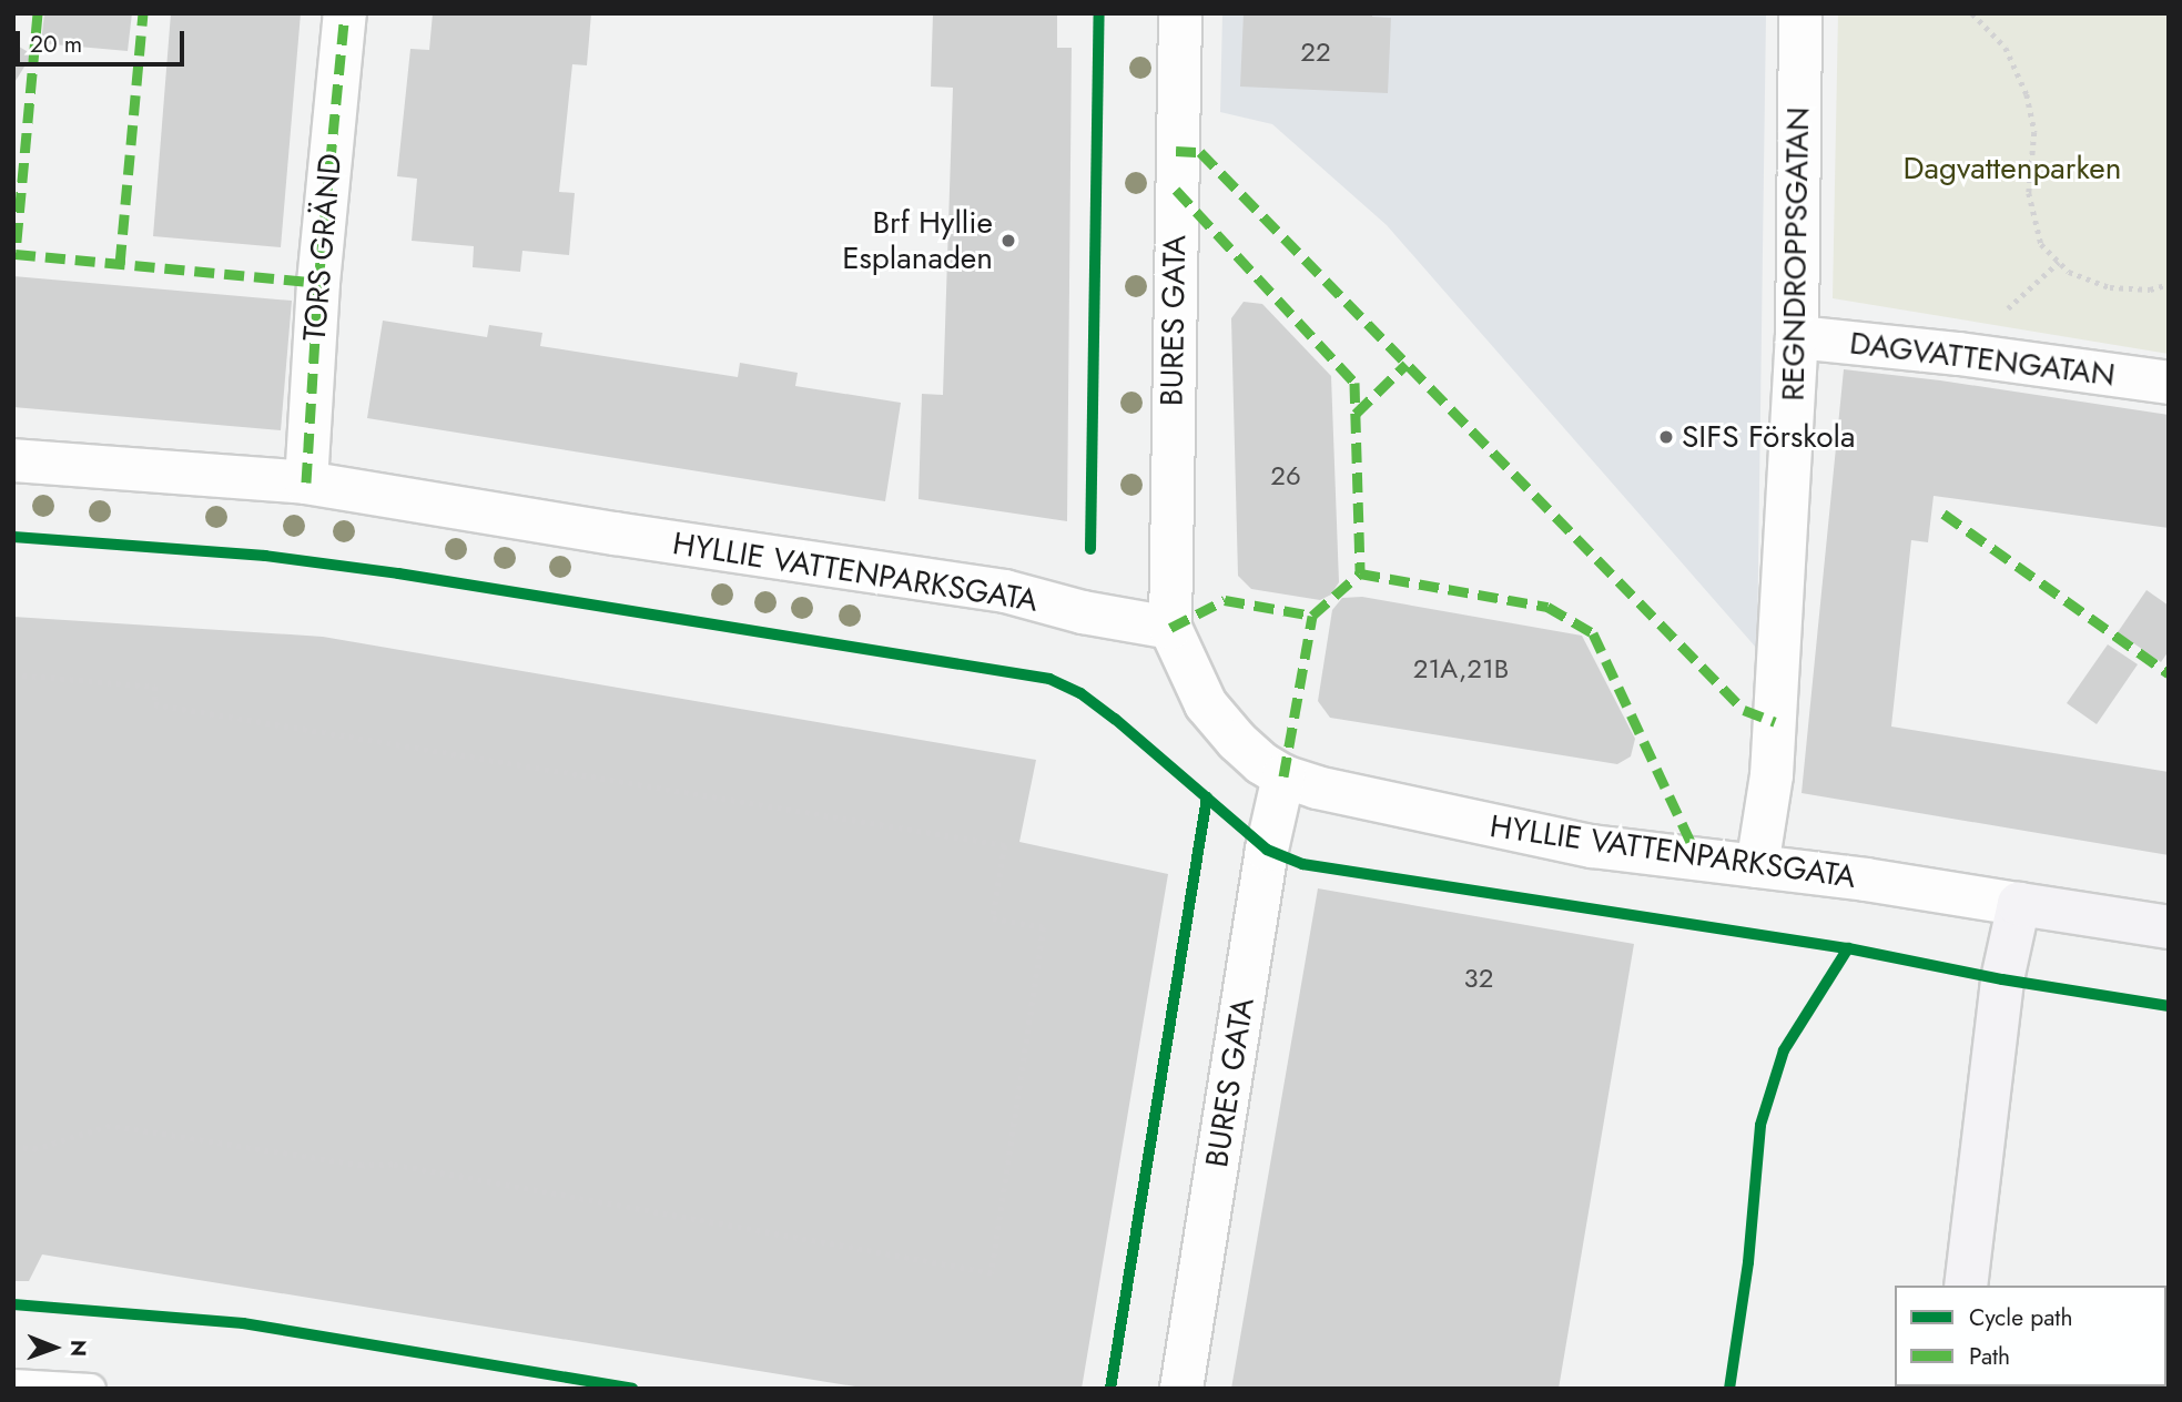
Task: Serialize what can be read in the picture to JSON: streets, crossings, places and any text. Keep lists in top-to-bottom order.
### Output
{
  "streets": {
    "street": [
      "TORS GRÄND",
      "REGNDROPPSGATAN",
      "BURES GATA",
      "DAGVATTENGATAN",
      "HYLLIE VATTENPARKSGATA"
    ]
  },
  "crossings": [
    ["TORS GRÄND", "HYLLIE VATTENPARKSGATA"],
    ["REGNDROPPSGATAN", "DAGVATTENGATAN"],
    ["REGNDROPPSGATAN", "HYLLIE VATTENPARKSGATA"],
    ["BURES GATA", "HYLLIE VATTENPARKSGATA"]
  ],
  "parks": ["Dagvattenparken"],
  "places": ["Brf Hyllie Esplanaden", "SIFS Förskola"],
  "house_numbers": [
    "22",
    "26",
    "21A,21B",
    "32"
  ],
  "legend": ["Cycle path", "Path"],
  "scale_bar": "20 m",
  "north": "right"
}
